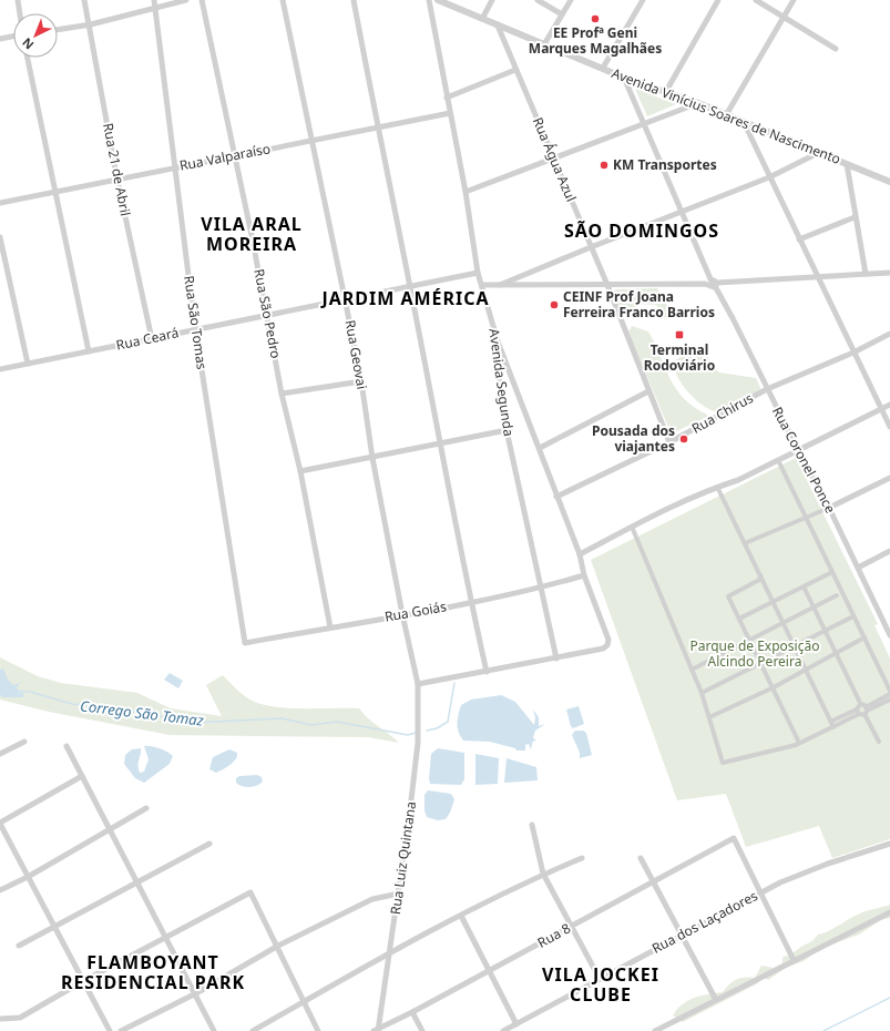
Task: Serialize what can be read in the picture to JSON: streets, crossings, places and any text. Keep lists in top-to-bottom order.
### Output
{
  "streets": {
    "street": [
      "Avenida Vinícius Soares de Nascimento",
      "Rua Valparaíso",
      "Rua Água Azul",
      "Rua 21 de Abril",
      "Rua São Pedro",
      "Rua São Tomas",
      "Rua Ceará",
      "Rua Geovai",
      "Avenida Segunda",
      "Rua Chirus",
      "Rua Coronel Ponce",
      "Rua Goiás",
      "Rua Luiz Quintana",
      "Rua dos Laçadores",
      "Rua 8"
    ]
  },
  "crossings": [
    ["Avenida Vinícius Soares de Nascimento", "Rua Água Azul"],
    ["Avenida Vinícius Soares de Nascimento", "Rua Coronel Ponce"],
    ["Rua Valparaíso", "Rua 21 de Abril"],
    ["Rua Valparaíso", "Rua São Pedro"],
    ["Rua Valparaíso", "Rua São Tomas"],
    ["Rua Valparaíso", "Rua Geovai"],
    ["Rua Valparaíso", "Avenida Segunda"],
    ["Rua Água Azul", "Rua Chirus"],
    ["Rua 21 de Abril", "Rua Ceará"],
    ["Rua São Pedro", "Rua Ceará"],
    ["Rua São Pedro", "Rua Goiás"],
    ["Rua São Tomas", "Rua Ceará"],
    ["Rua São Tomas", "Rua Goiás"],
    ["Rua Ceará", "Rua Geovai"],
    ["Rua Ceará", "Avenida Segunda"],
    ["Rua Geovai", "Rua Goiás"],
    ["Rua Geovai", "Rua Luiz Quintana"],
    ["Avenida Segunda", "Rua Goiás"],
    ["Rua Chirus", "Rua Coronel Ponce"],
    ["Rua Luiz Quintana", "Rua 8"],
    ["Rua dos Laçadores", "Rua 8"]
  ],
  "districts": [
    "VILA ARAL MOREIRA",
    "SÃO DOMINGOS",
    "JARDIM AMÉRICA",
    "FLAMBOYANT RESIDENCIAL PARK",
    "VILA JOCKEI CLUBE"
  ],
  "water": ["Corrego São Tomaz"],
  "parks": ["Parque de Exposição Alcindo Pereira"],
  "places": {
    "other": [
      "EE Profª Geni Marques Magalhães",
      "KM Transportes",
      "CEINF Prof Joana Ferreira Franco Barrios",
      "Pousada dos viajantes"
    ],
    "transit": ["Terminal Rodoviário"]
  },
  "north": "bottom left"
}
